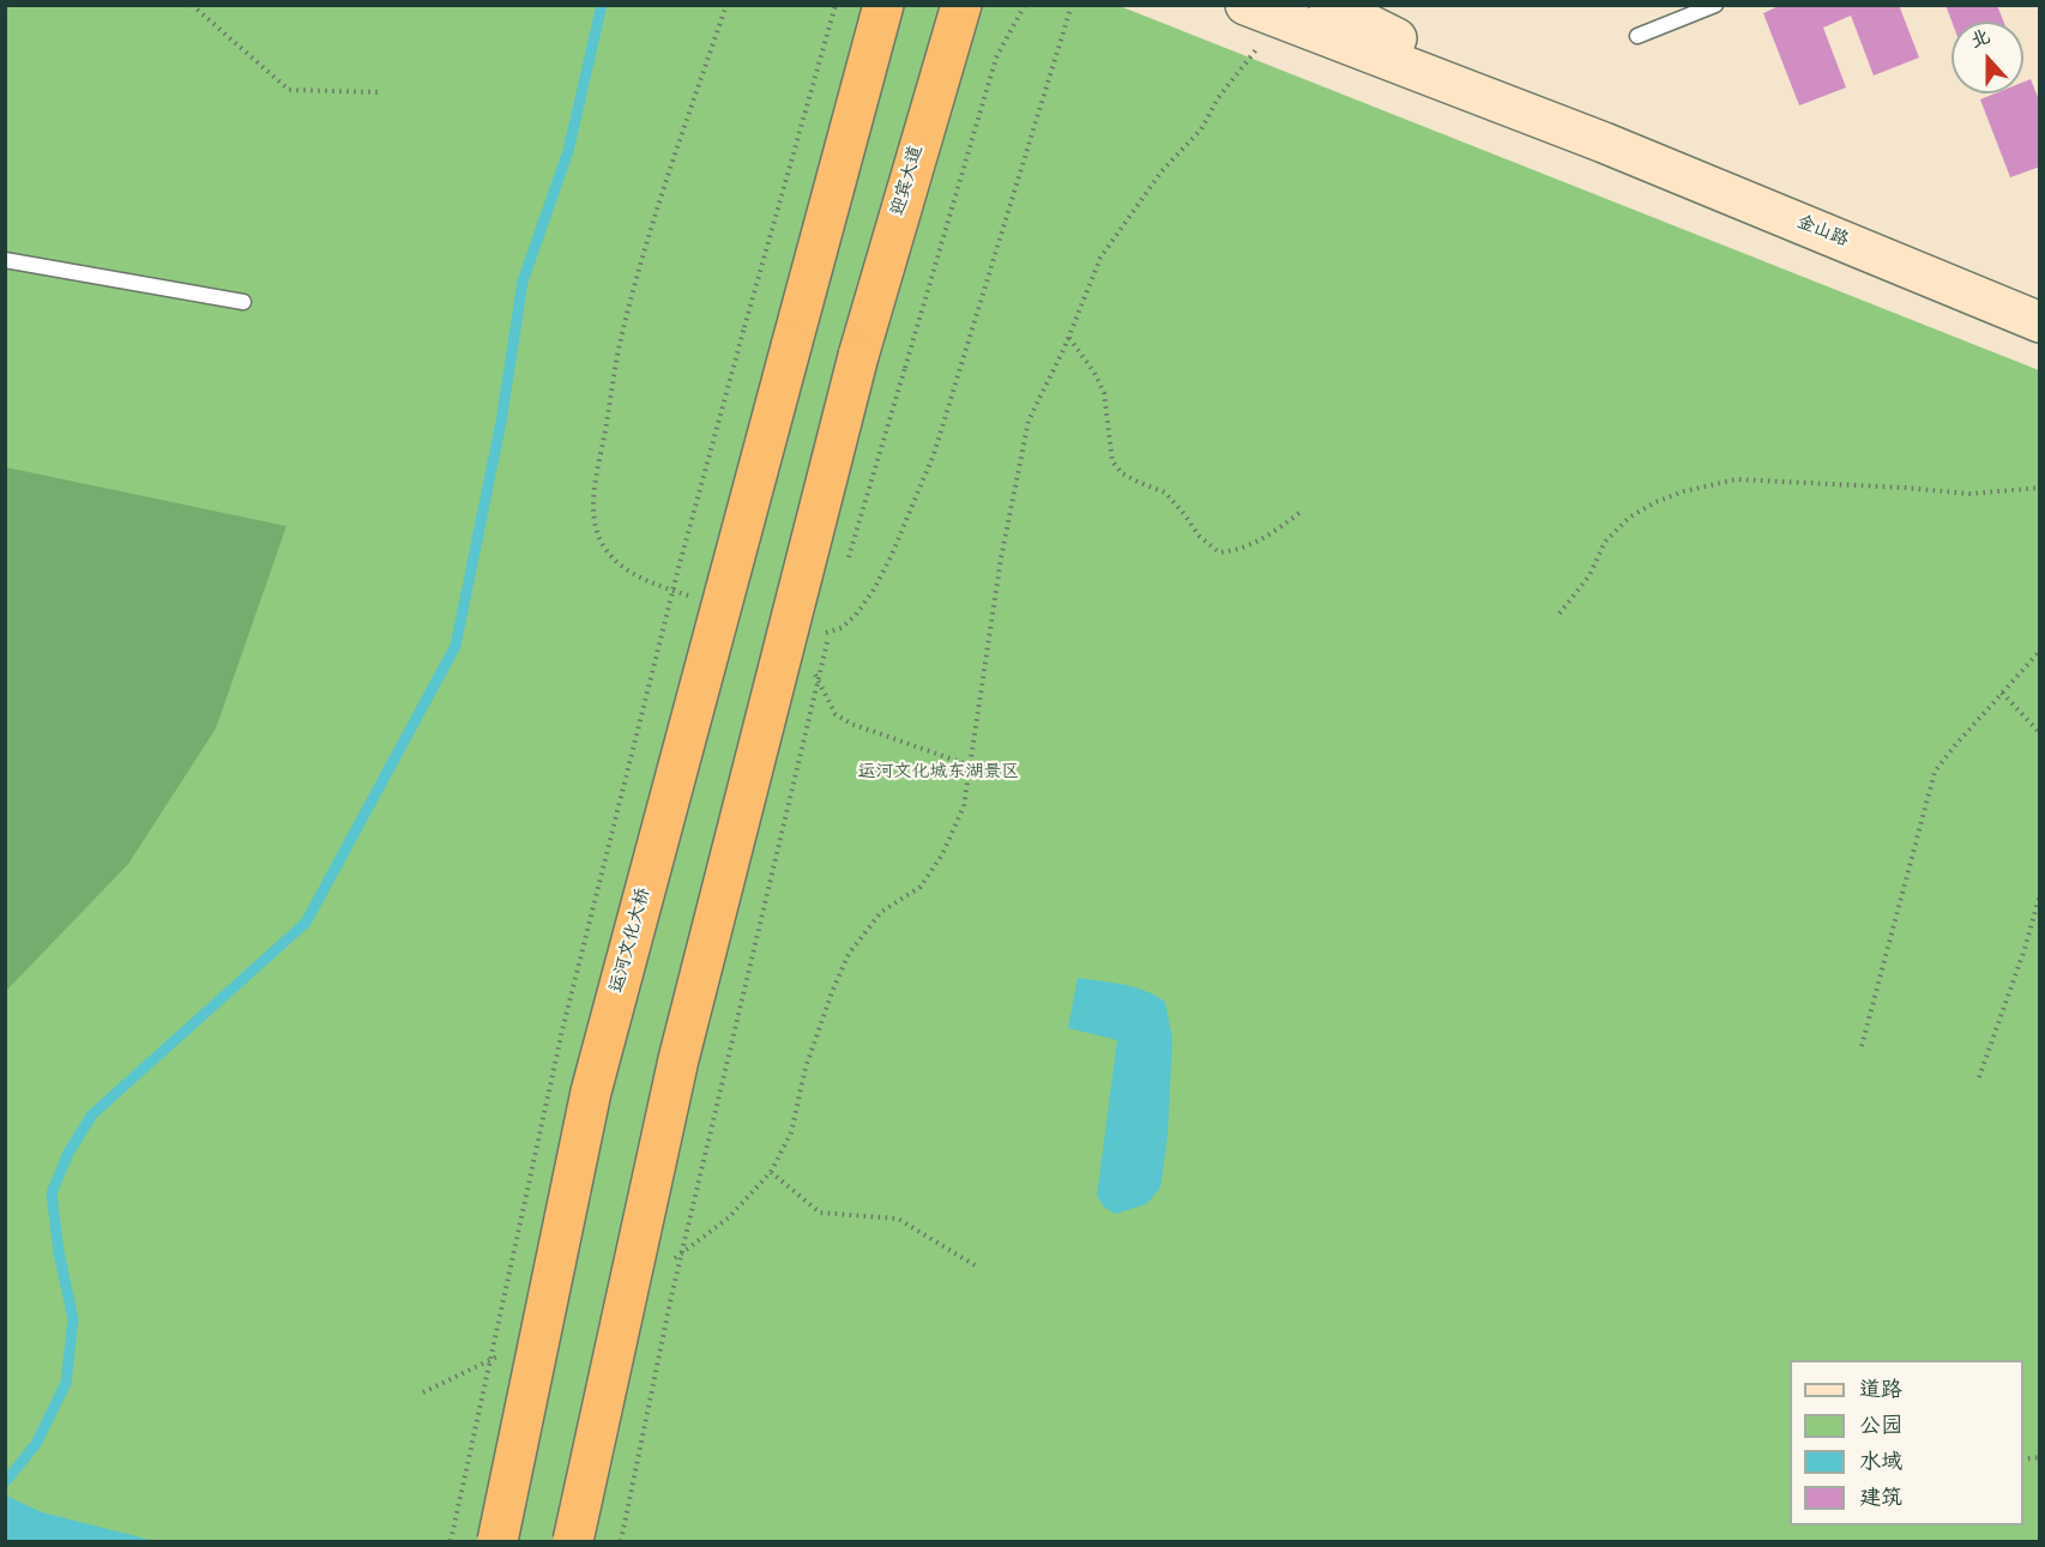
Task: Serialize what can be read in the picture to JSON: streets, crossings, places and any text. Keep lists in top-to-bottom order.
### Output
{
  "streets": {
    "highway": ["迎宾大道", "运河文化大桥"],
    "street": ["金山路"]
  },
  "parks": ["运河文化城东湖景区"],
  "legend": [
    "道路",
    "公园",
    "水域",
    "建筑"
  ],
  "north": "top"
}
